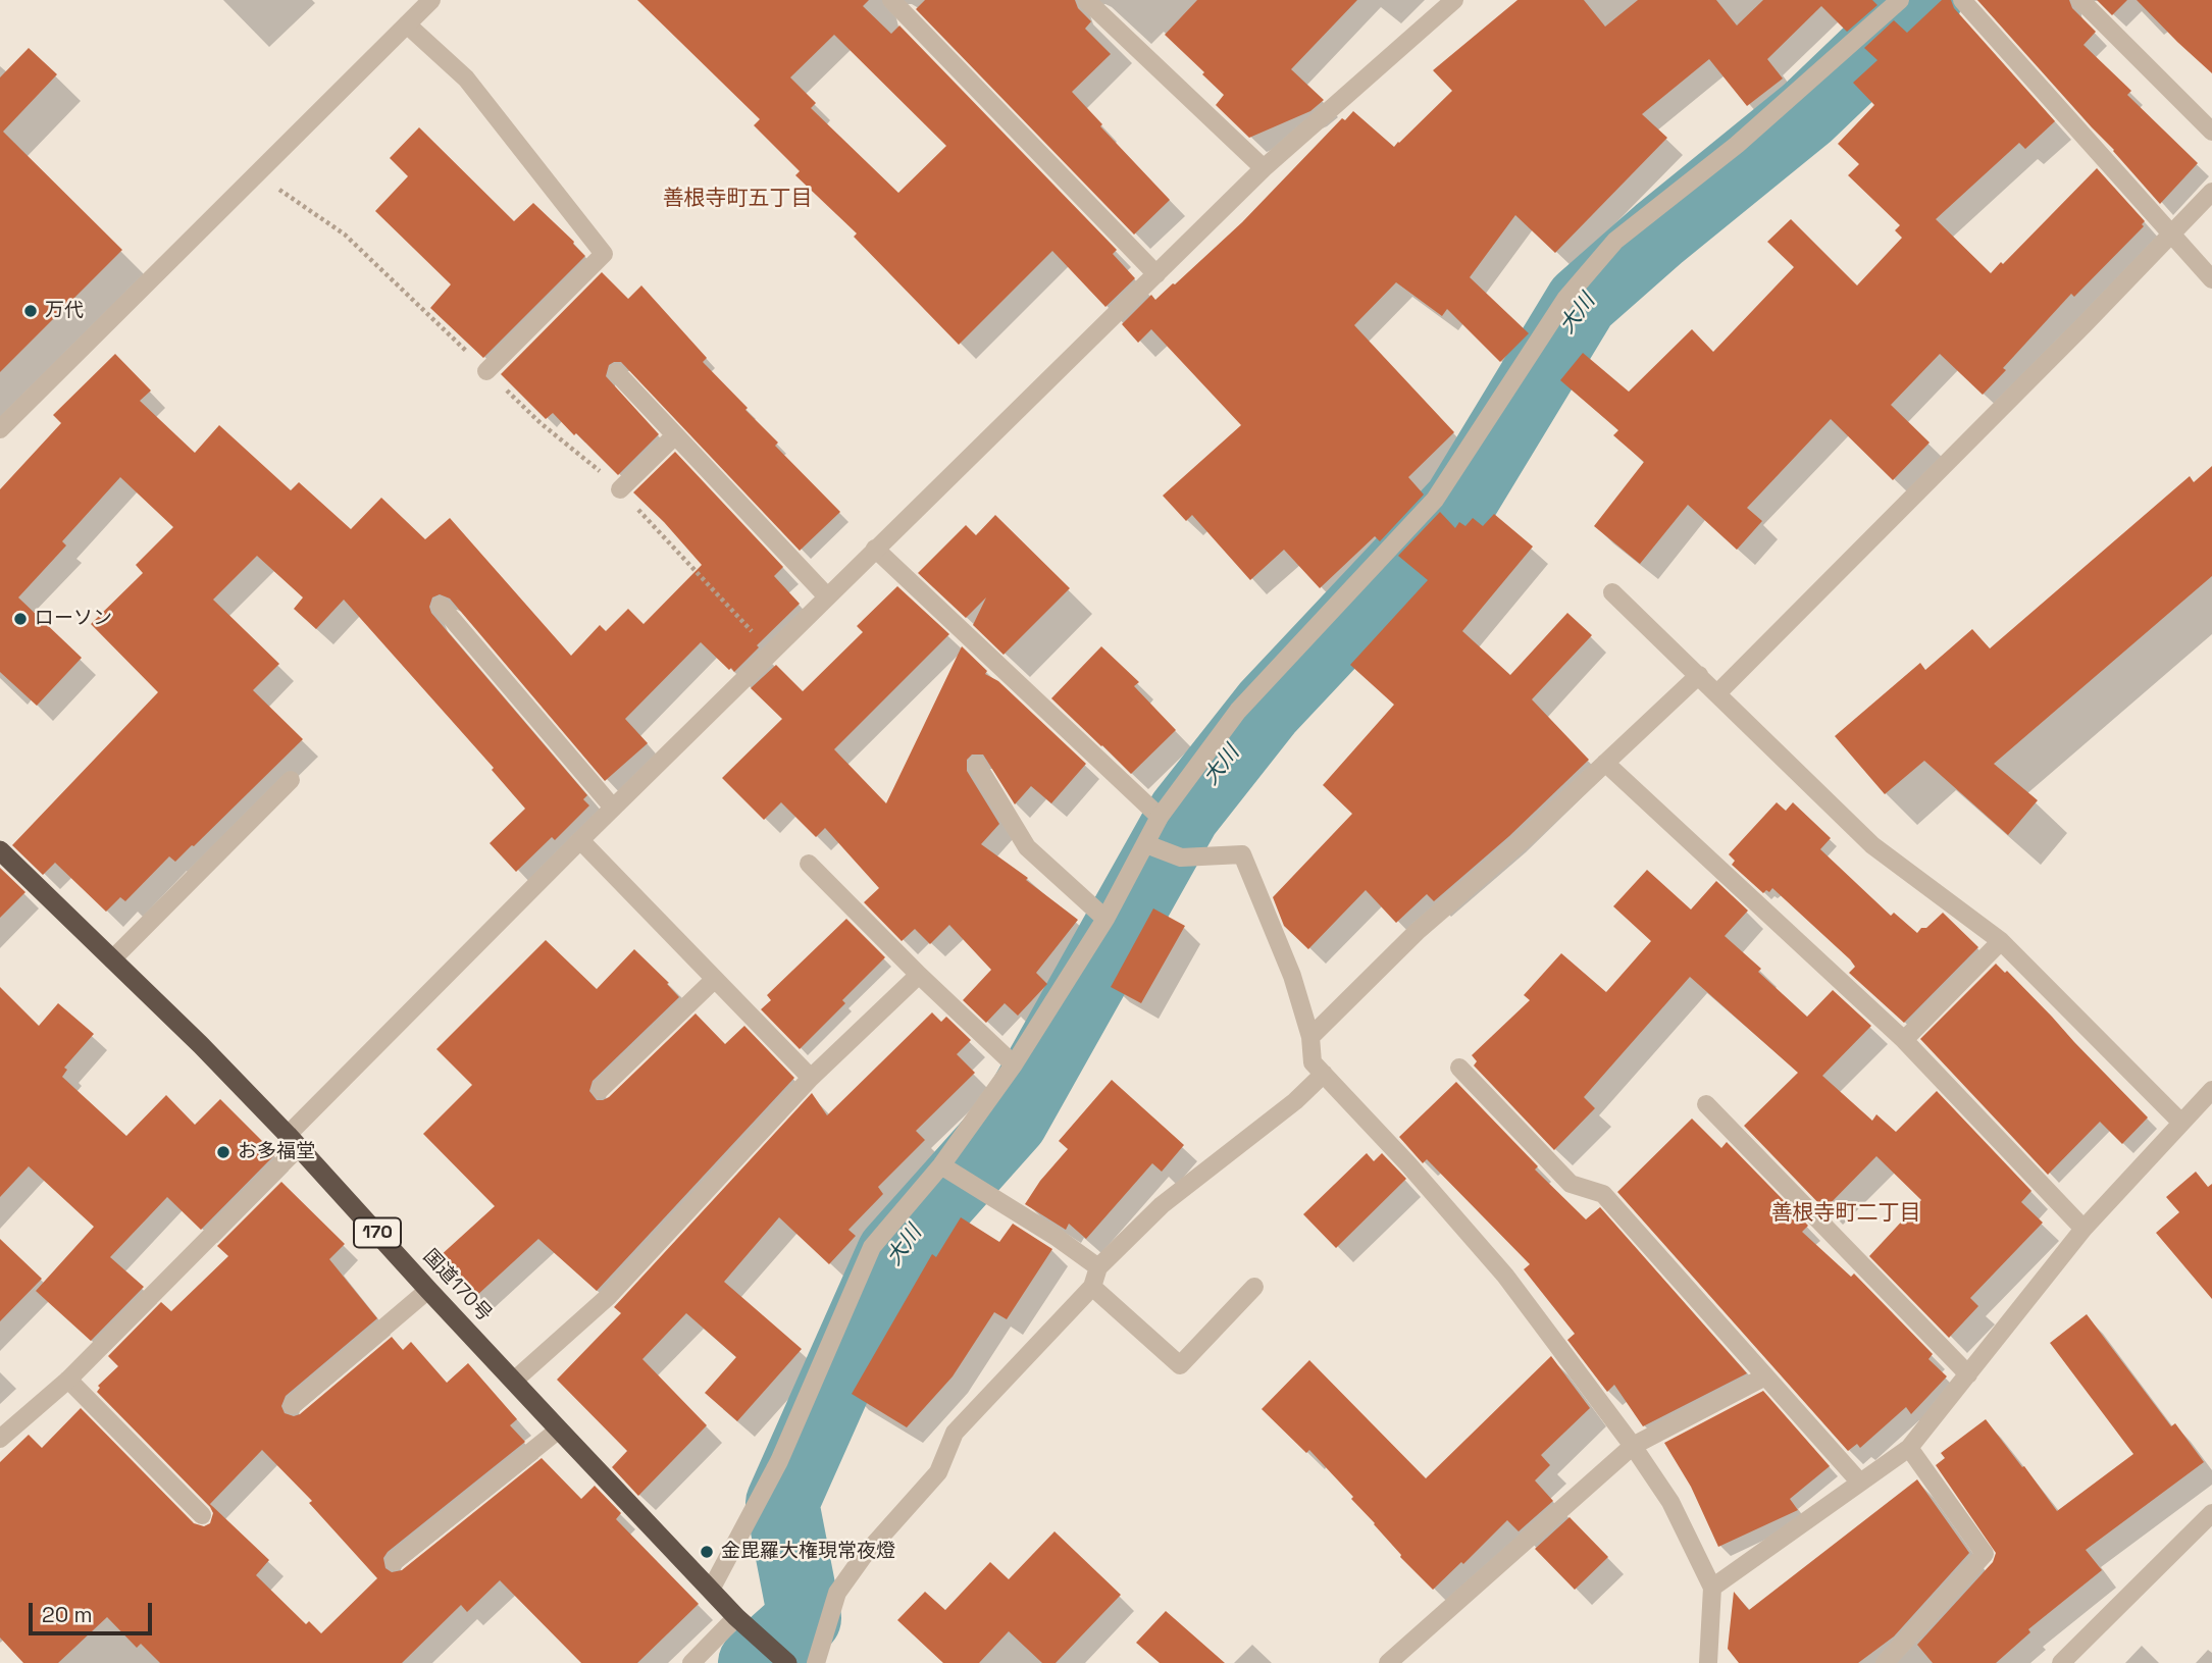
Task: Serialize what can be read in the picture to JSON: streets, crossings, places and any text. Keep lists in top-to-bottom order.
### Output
{
  "streets": {
    "highway": ["170", "国道170号"]
  },
  "districts": ["善根寺町五丁目", "善根寺町二丁目"],
  "water": ["大川"],
  "places": [
    "万代",
    "ローソン",
    "お多福堂",
    "金毘羅大権現常夜燈"
  ],
  "scale_bar": "20 m"
}
